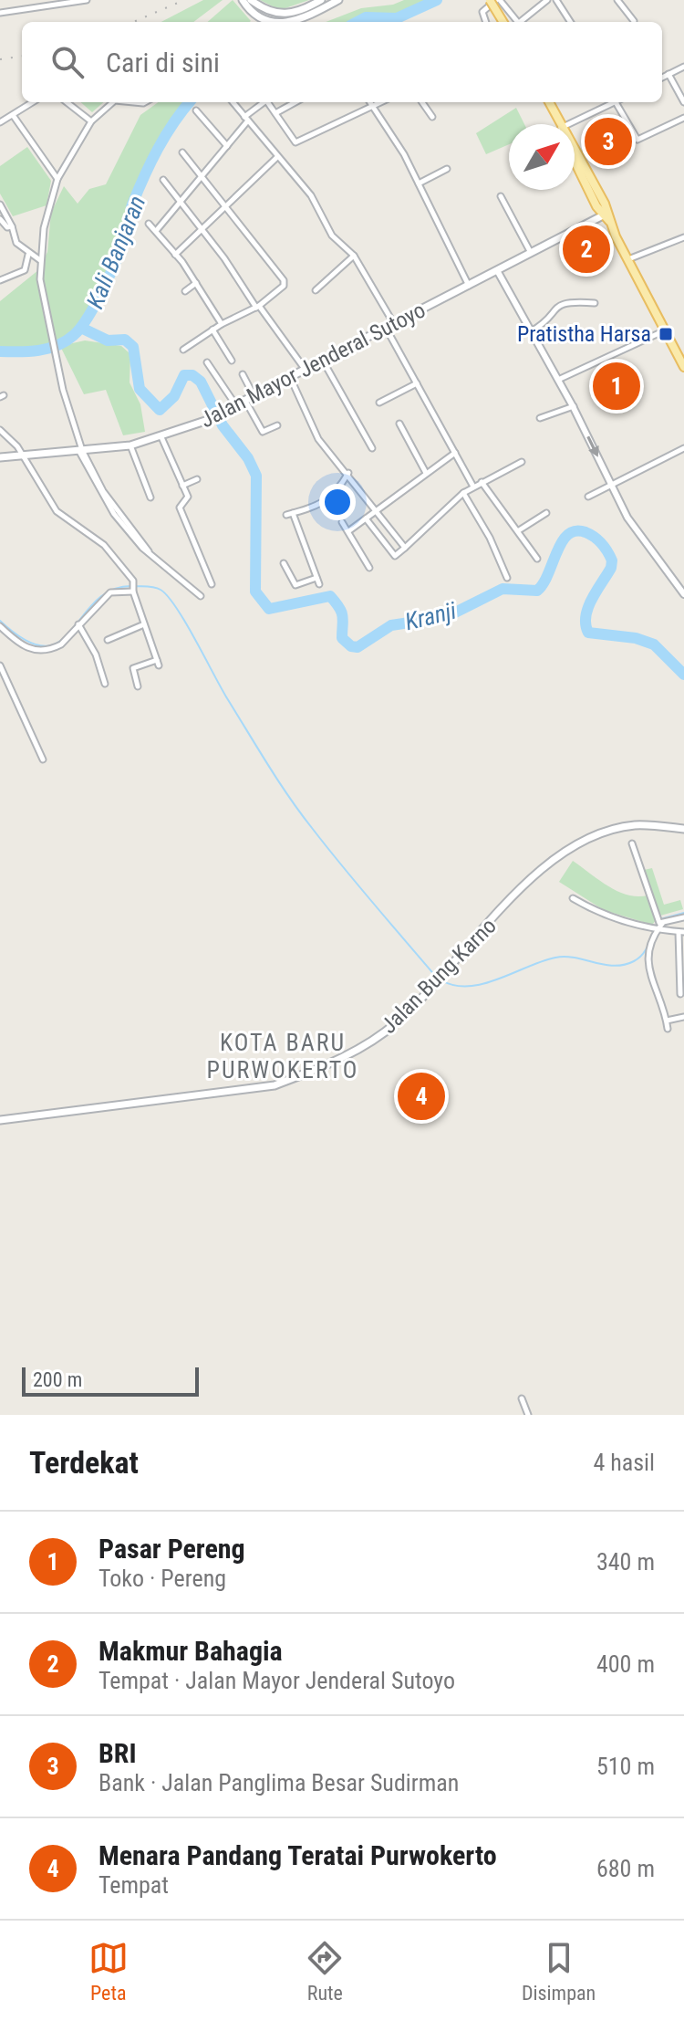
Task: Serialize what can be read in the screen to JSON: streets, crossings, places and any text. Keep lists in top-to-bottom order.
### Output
{
  "streets": {
    "main road": ["Jalan Mayor Jenderal Sutoyo", "Jalan Bung Karno"]
  },
  "districts": ["KOTA BARU PURWOKERTO"],
  "water": ["Kali Banjaran", "Kranji"],
  "places": {
    "transit": ["Pratistha Harsa"]
  },
  "scale_bar": "200 m",
  "north": "top right",
  "page": {
    "search": "Cari di sini",
    "pins": [
      "3",
      "2",
      "1",
      "4"
    ],
    "scale": "200 m",
    "heading": ["Terdekat", "4 hasil"],
    "list": [
      {
        "mark": "1",
        "name": "Pasar Pereng",
        "note": "Toko · Pereng",
        "value": "340 m"
      },
      {
        "mark": "2",
        "name": "Makmur Bahagia",
        "note": "Tempat · Jalan Mayor Jenderal Sutoyo",
        "value": "400 m"
      },
      {
        "mark": "3",
        "name": "BRI",
        "note": "Bank · Jalan Panglima Besar Sudirman",
        "value": "510 m"
      },
      {
        "mark": "4",
        "name": "Menara Pandang Teratai Purwokerto",
        "note": "Tempat",
        "value": "680 m"
      }
    ],
    "nav": ["Peta", "Rute", "Disimpan"]
  }
}
